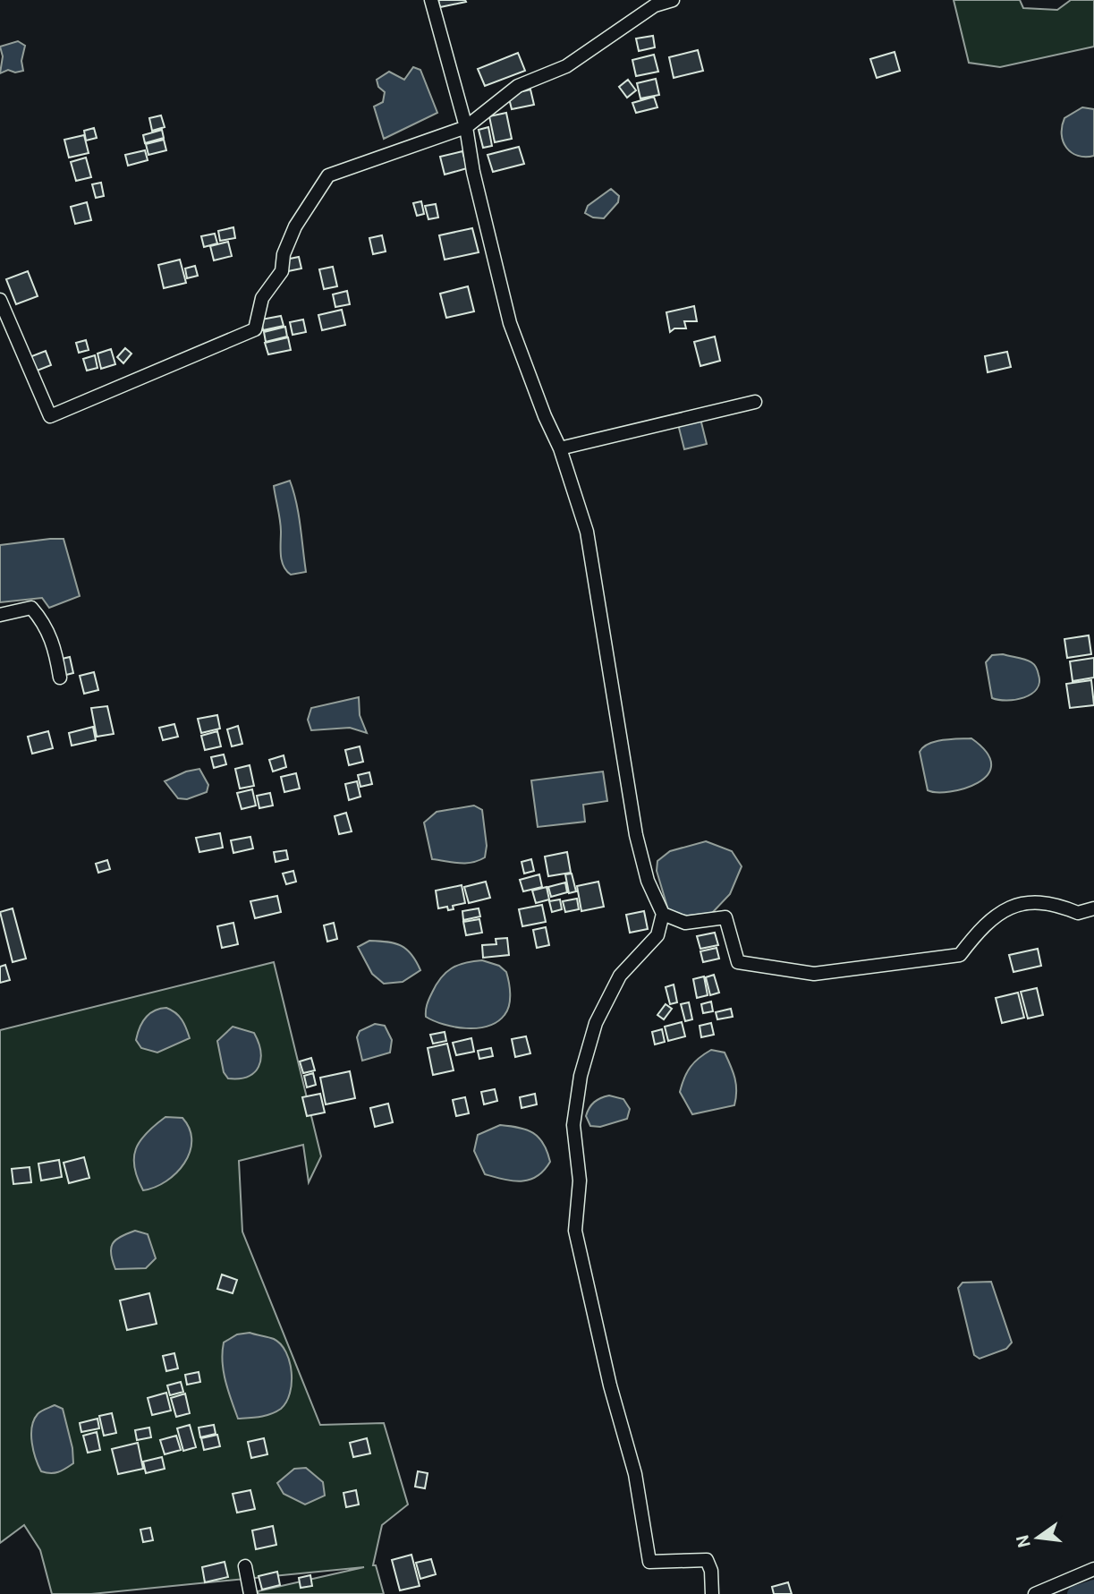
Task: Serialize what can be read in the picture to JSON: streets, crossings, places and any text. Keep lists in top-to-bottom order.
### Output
{
  "north": "left"
}
